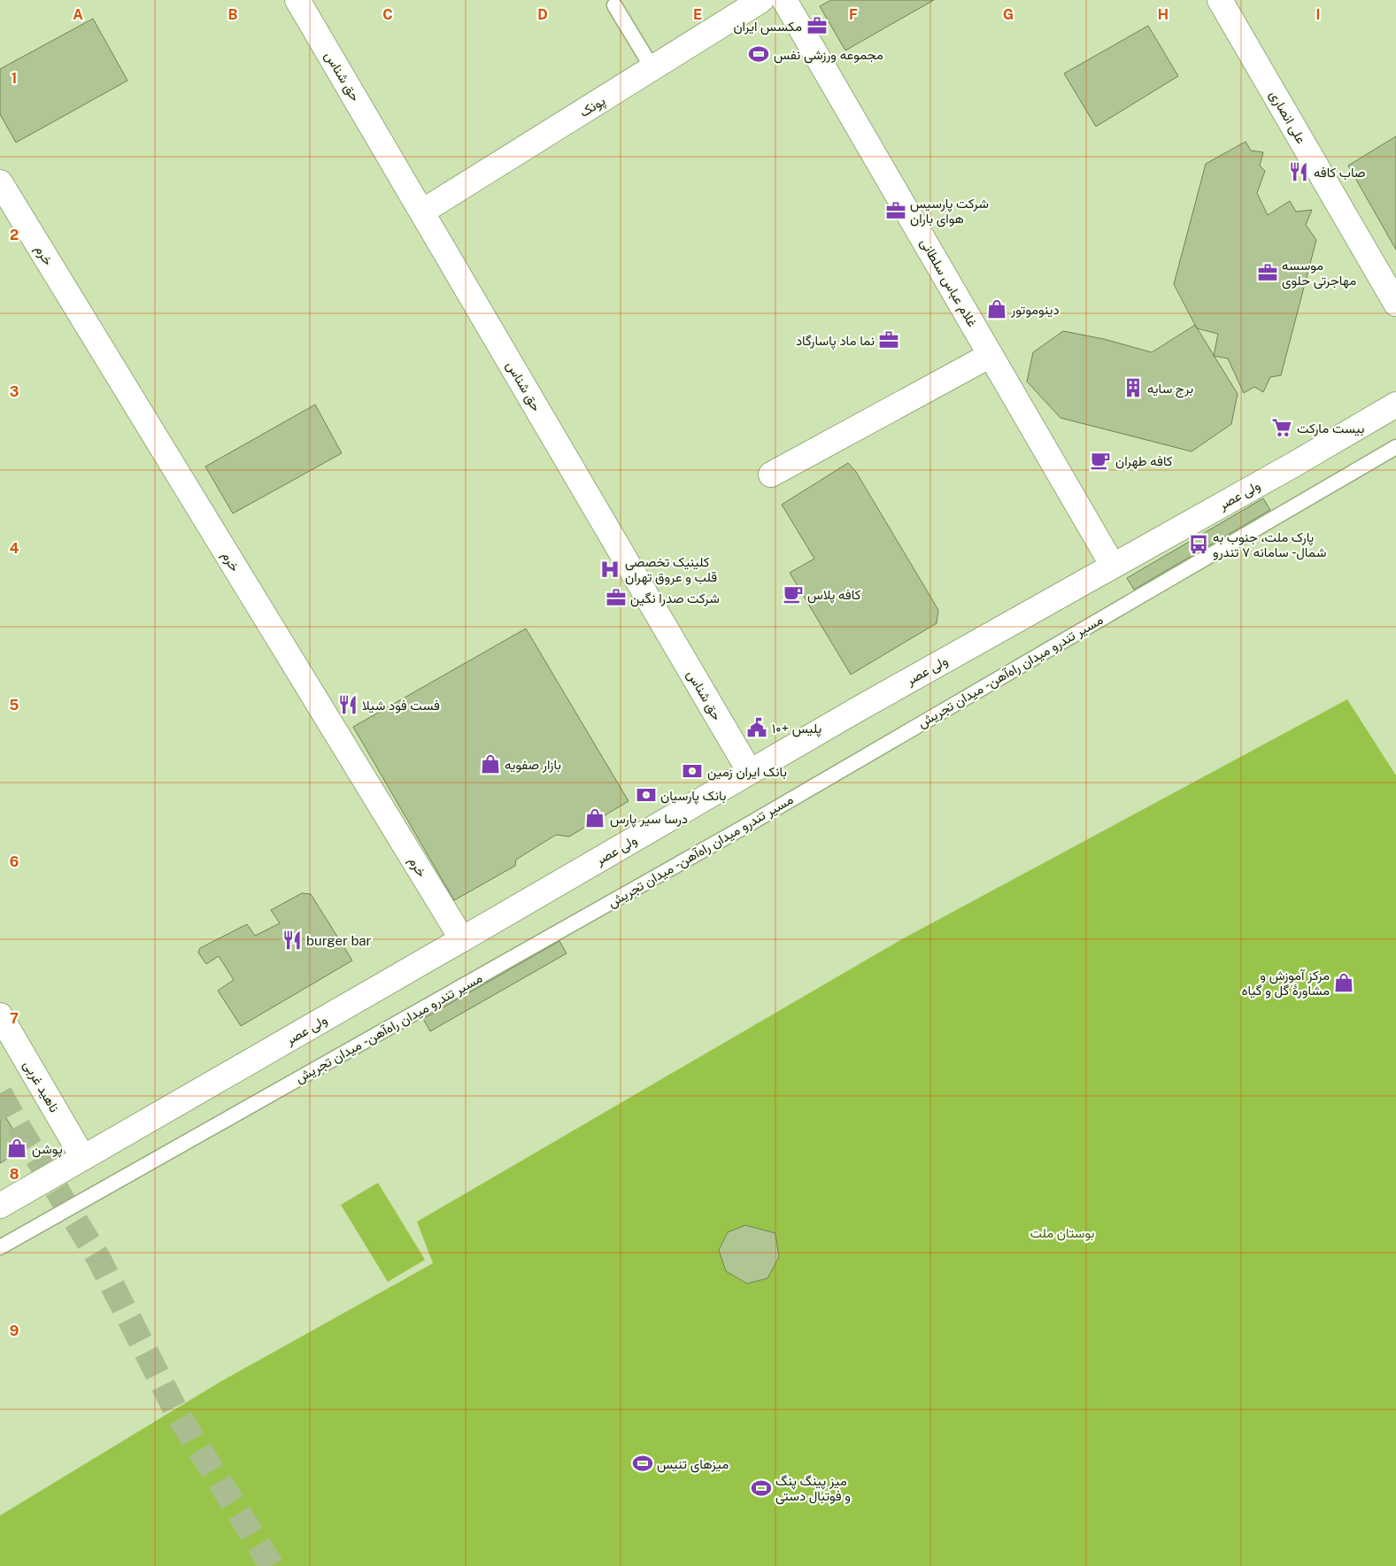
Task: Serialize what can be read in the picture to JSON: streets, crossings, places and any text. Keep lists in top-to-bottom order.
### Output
{
  "streets": {
    "street": [
      "حق شناس",
      "پونک",
      "علی انصاری",
      "خرم",
      "غلام عباس سلطانی",
      "ولی عصر",
      "ناهید غربی"
    ],
    "lane": ["مسیر تندرو میدان راه‌آهن - میدان تجریش"]
  },
  "crossings": [
    ["حق شناس", "پونک"],
    ["حق شناس", "ولی عصر"],
    ["خرم", "ولی عصر"],
    ["غلام عباس سلطانی", "ولی عصر"],
    ["ولی عصر", "ناهید غربی"]
  ],
  "parks": ["بوستان ملت"],
  "places": {
    "office": [
      "مکسس ایران",
      "شرکت پارسیس هوای باران",
      "موسسه مهاجرتی حلوی",
      "نما ماد پاسارگاد",
      "شرکت صدرا نگین"
    ],
    "sports": ["مجموعه ورزشی نفس", "میزهای تنیس", "میز پینگ پنگ و فوتبال دستی"],
    "restaurant": ["صاب کافه", "فست فود شیلا", "burger bar"],
    "shop": [
      "دینوموتور",
      "بازار صفویه",
      "درسا سیر پارس",
      "مرکز آموزش و مشاورهٔ گل و گیاه",
      "پوشن"
    ],
    "building": ["برج سایه"],
    "supermarket": ["بیست مارکت"],
    "cafe": ["کافه طهران", "کافه پلاس"],
    "bus stop": ["پارک ملت، جنوب به شمال - سامانه ۷ تندرو"],
    "hospital": ["کلینیک تخصصی قلب و عروق تهران"],
    "public building": ["پلیس +۱۰"],
    "bank": ["بانک ایران زمین", "بانک پارسیان"]
  },
  "grid": {
    "columns": [
      "A",
      "B",
      "C",
      "D",
      "E",
      "F",
      "G",
      "H",
      "I"
    ],
    "rows": [
      "1",
      "2",
      "3",
      "4",
      "5",
      "6",
      "7",
      "8",
      "9"
    ]
  }
}
